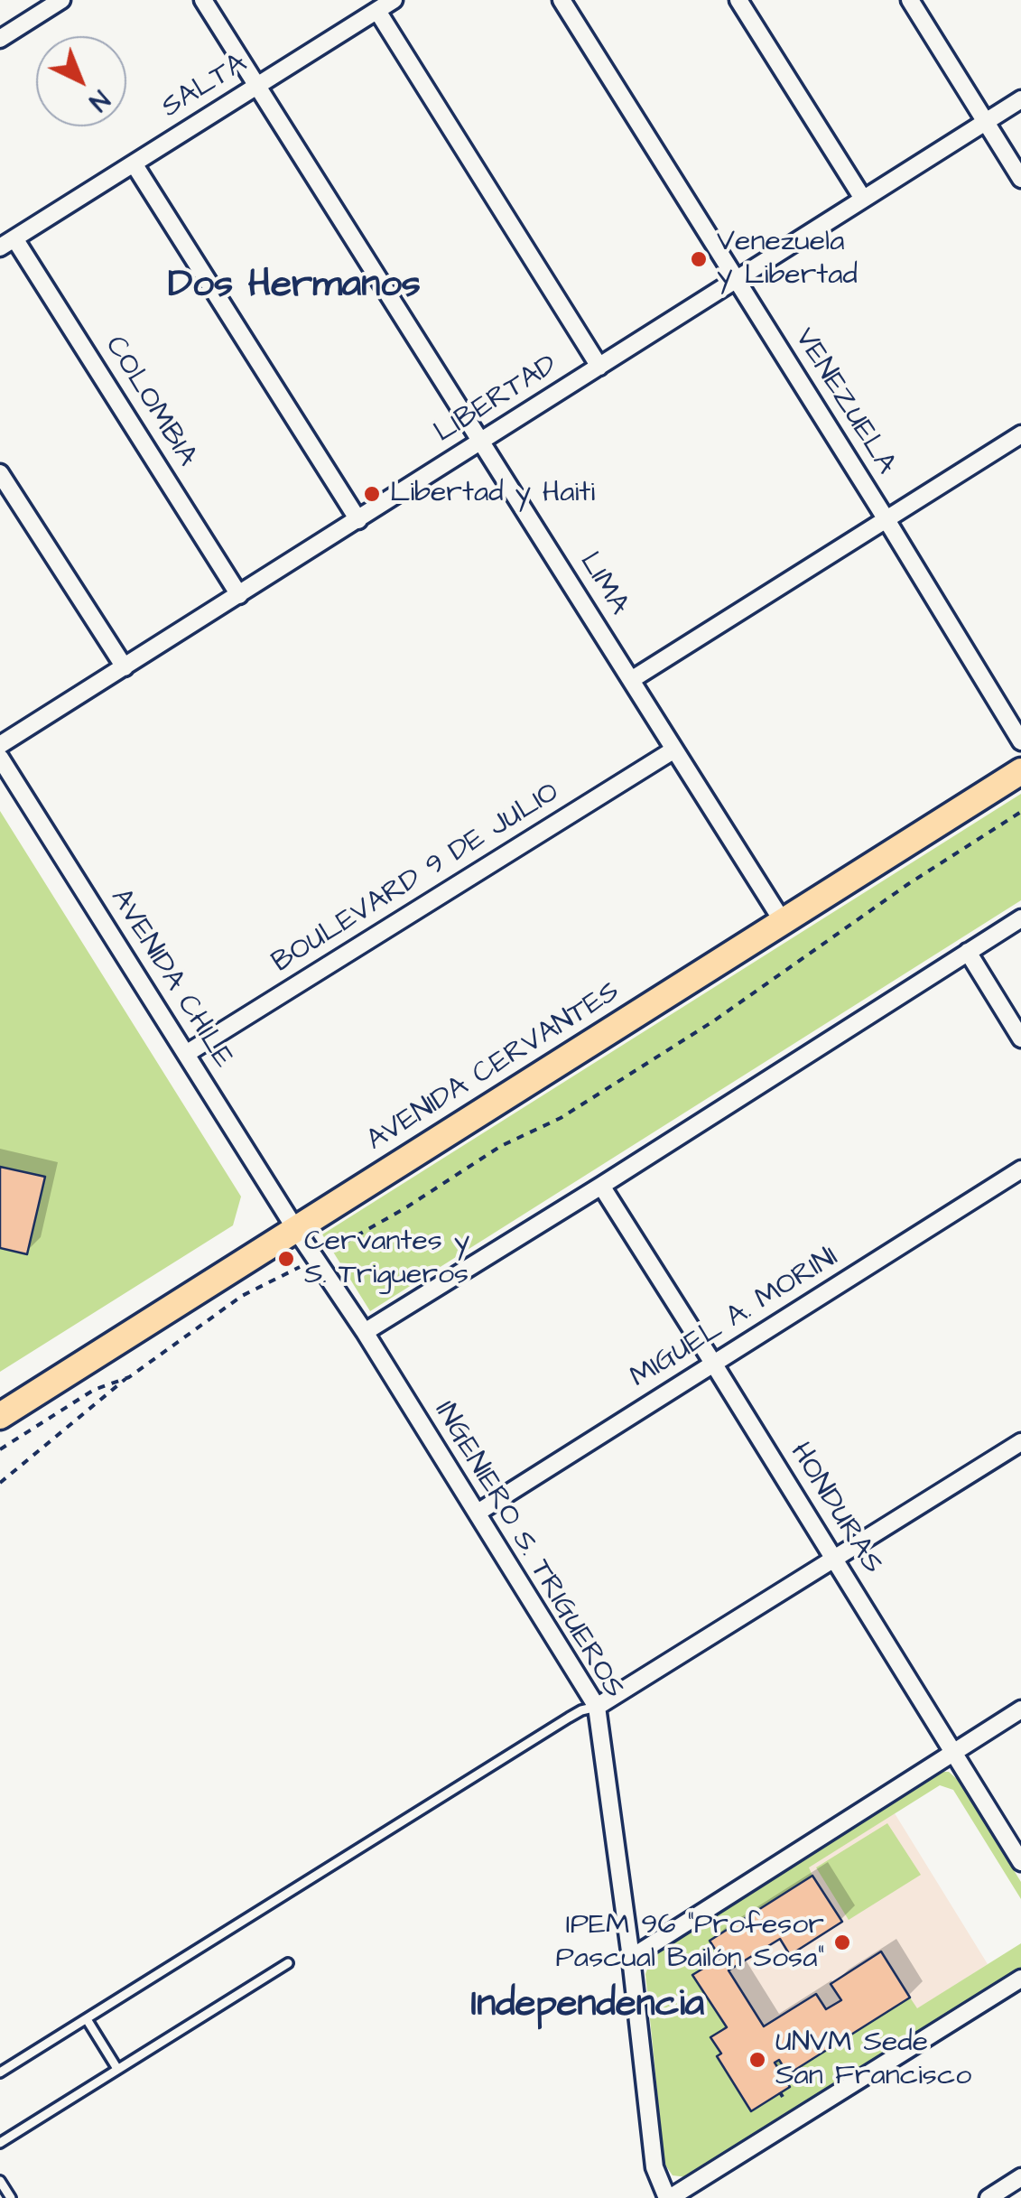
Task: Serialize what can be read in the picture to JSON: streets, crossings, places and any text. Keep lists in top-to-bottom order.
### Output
{
  "streets": {
    "main road": ["AVENIDA CERVANTES"],
    "street": [
      "SALTA",
      "LIBERTAD",
      "COLOMBIA",
      "VENEZUELA",
      "LIMA",
      "BOULEVARD 9 DE JULIO",
      "AVENIDA CHILE",
      "MIGUEL A. MORINI",
      "HONDURAS",
      "INGENIERO S. TRIGUEROS"
    ]
  },
  "crossings": [
    ["SALTA", "COLOMBIA"],
    ["SALTA", "LIMA"],
    ["LIBERTAD", "COLOMBIA"],
    ["LIBERTAD", "VENEZUELA"],
    ["LIBERTAD", "LIMA"],
    ["LIMA", "BOULEVARD 9 DE JULIO"],
    ["LIMA", "AVENIDA CERVANTES"],
    ["BOULEVARD 9 DE JULIO", "AVENIDA CHILE"],
    ["AVENIDA CHILE", "AVENIDA CERVANTES"],
    ["AVENIDA CHILE", "INGENIERO S. TRIGUEROS"],
    ["AVENIDA CERVANTES", "INGENIERO S. TRIGUEROS"],
    ["MIGUEL A. MORINI", "HONDURAS"],
    ["MIGUEL A. MORINI", "INGENIERO S. TRIGUEROS"]
  ],
  "districts": ["Dos Hermanos", "Independencia"],
  "places": [
    "Venezuela y Libertad",
    "Libertad y Haiti",
    "Cervantes y S. Trigueros",
    "IPEM 96 \"Profesor Pascual Bailón Sosa\"",
    "UNVM Sede San Francisco"
  ],
  "north": "bottom right"
}
